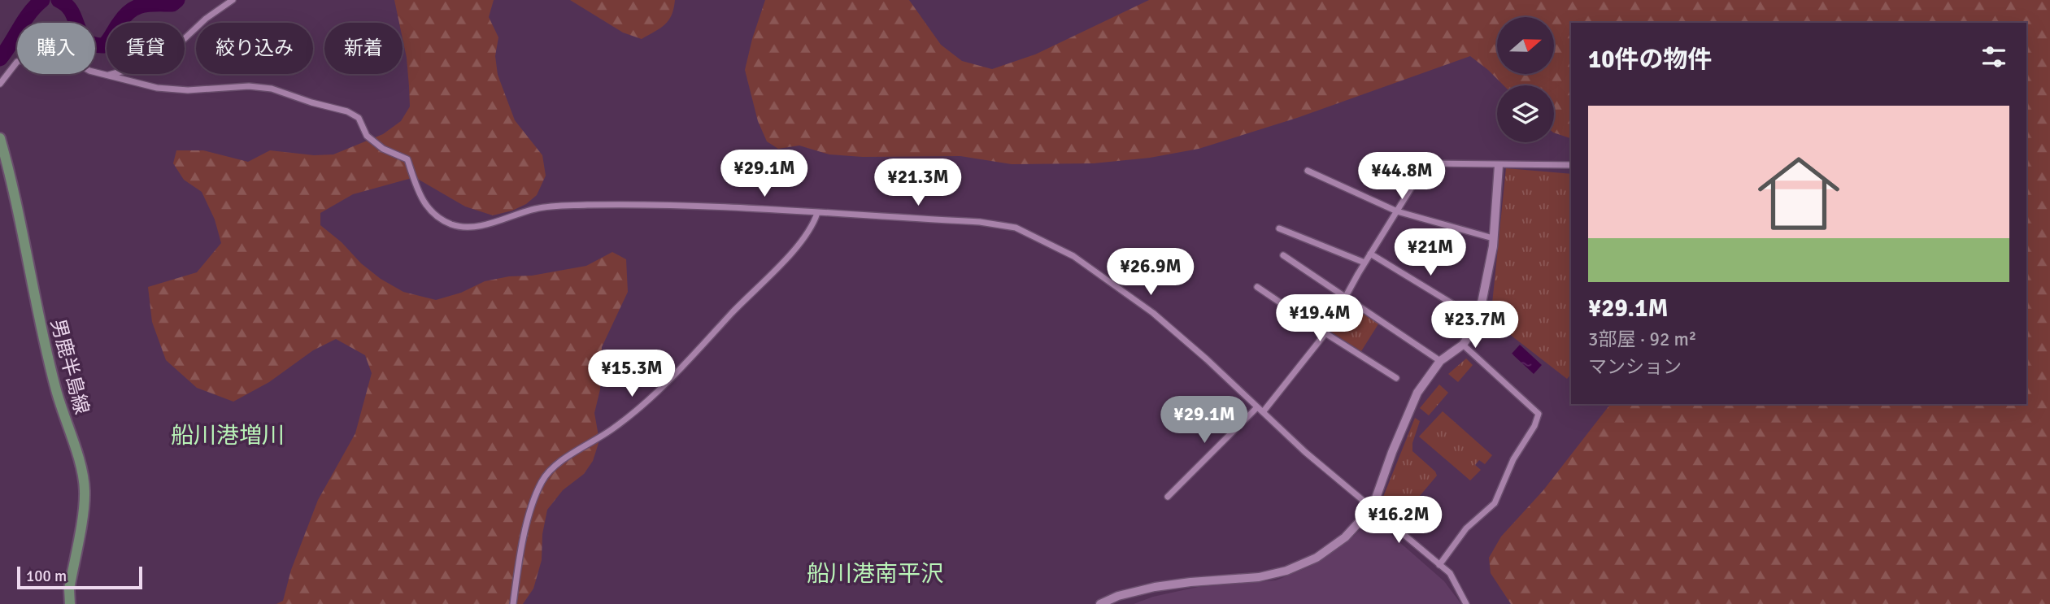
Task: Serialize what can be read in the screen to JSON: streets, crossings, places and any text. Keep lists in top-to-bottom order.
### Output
{
  "streets": {
    "main road": ["男鹿半島線"]
  },
  "districts": ["船川港増川", "船川港南平沢"],
  "scale_bar": "100 m",
  "north": "right",
  "page": {
    "chip": [
      "購入",
      "賃貸",
      "絞り込み",
      "新着"
    ],
    "heading": "10件の物件",
    "list": [
      {
        "name": "¥29.1M",
        "note": "3部屋 · 92 m² · マンション"
      }
    ],
    "price": [
      "¥29.1M",
      "¥44.8M",
      "¥21.3M",
      "¥21M",
      "¥26.9M",
      "¥19.4M",
      "¥23.7M",
      "¥15.3M",
      "¥29.1M",
      "¥16.2M"
    ],
    "scale": "100 m"
  }
}
